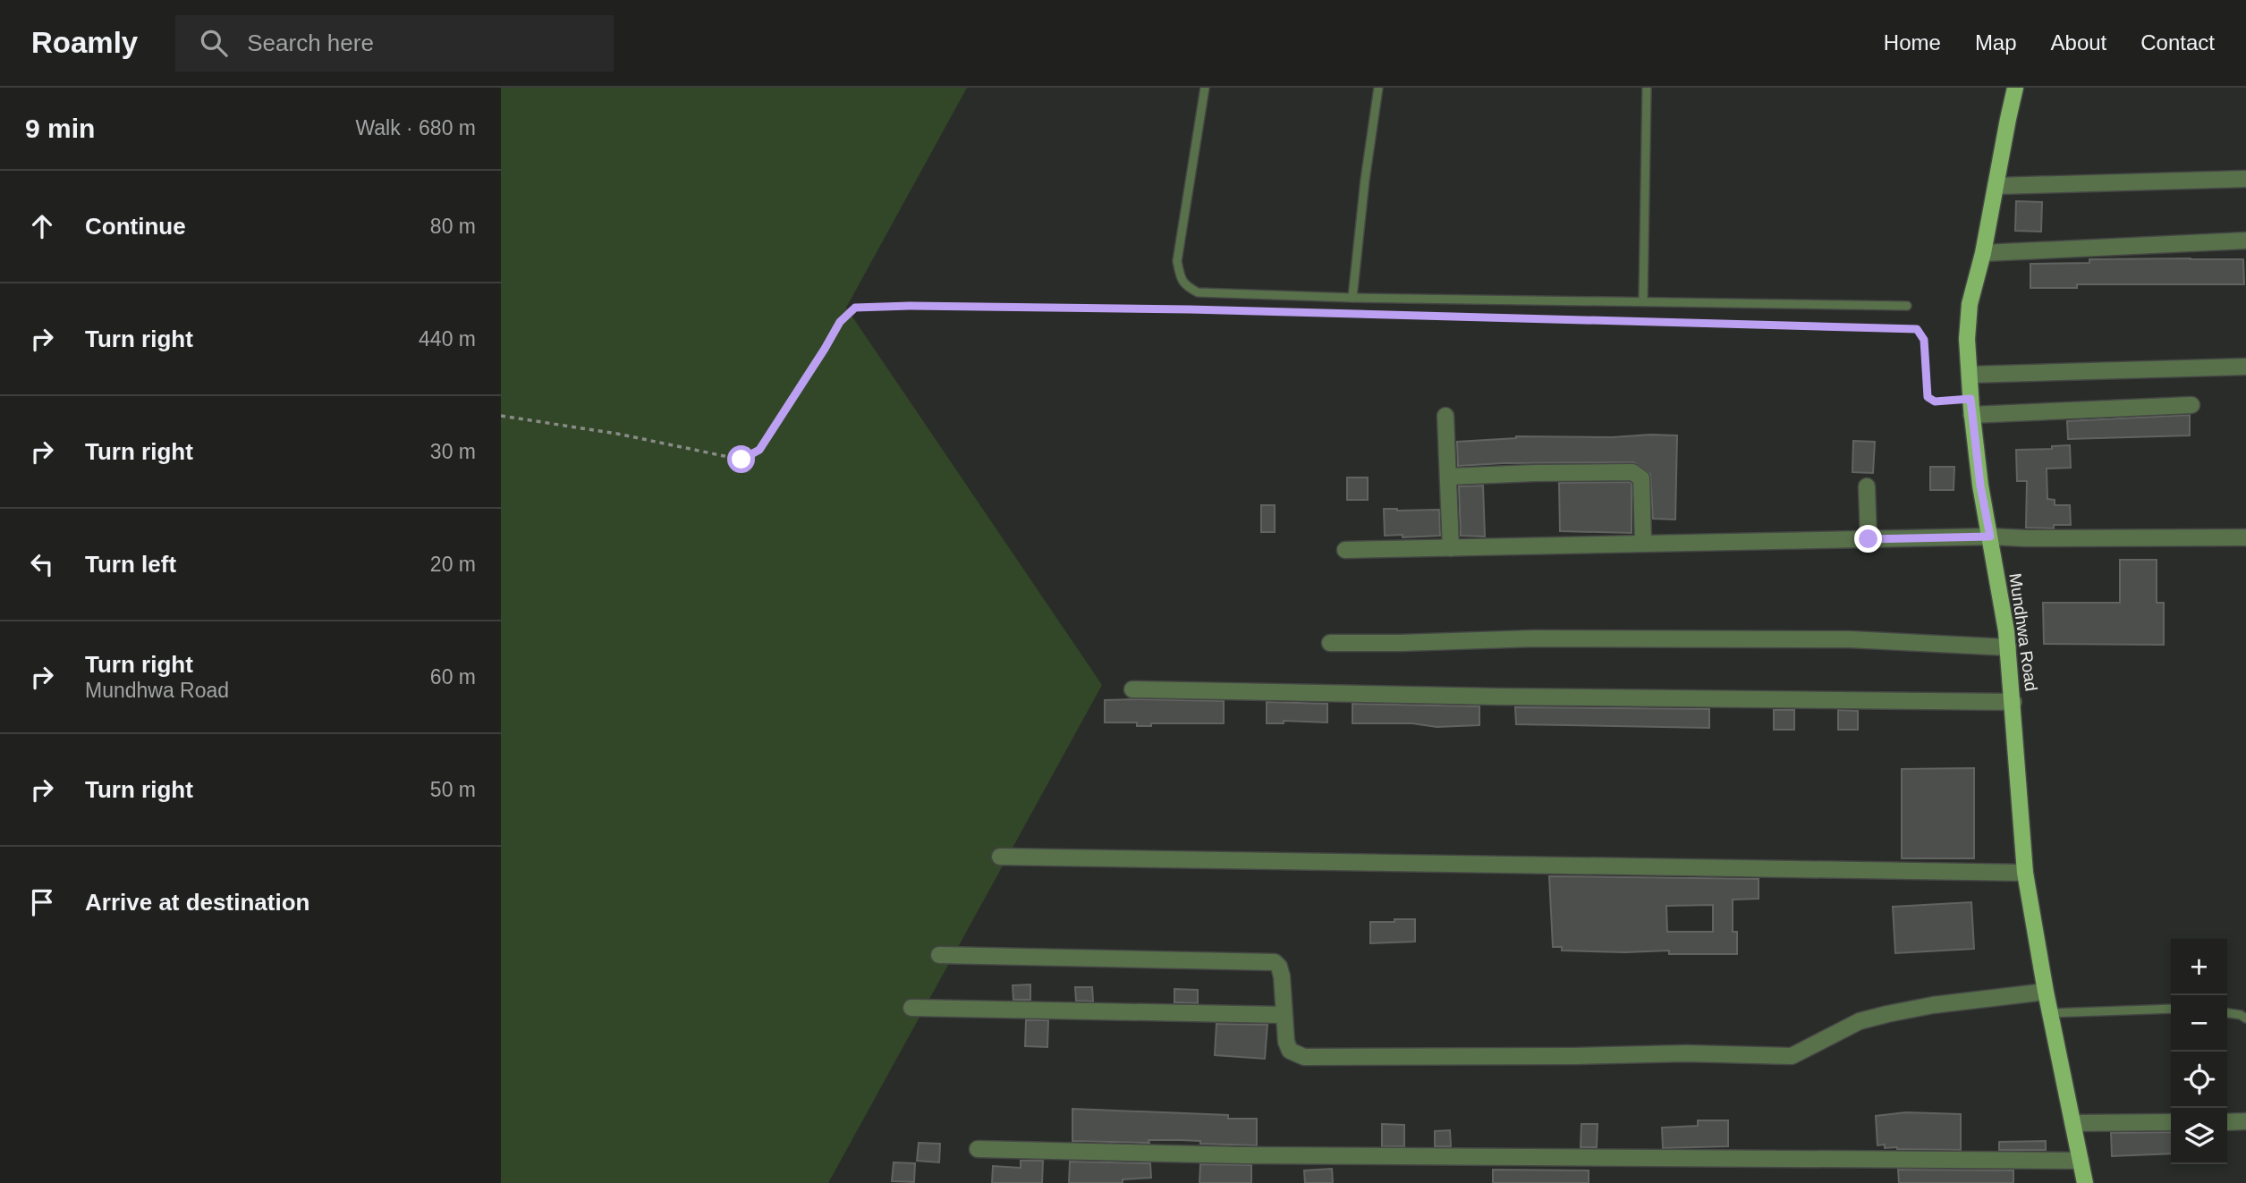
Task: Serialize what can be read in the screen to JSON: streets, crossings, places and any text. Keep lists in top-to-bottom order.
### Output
{
  "streets": {
    "main road": ["Mundhwa Road"]
  },
  "page": {
    "header": "Roamly",
    "search": "Search here",
    "nav": [
      "Home",
      "Map",
      "About",
      "Contact"
    ],
    "heading": ["9 min", "Walk · 680 m"],
    "list": [
      ["Continue", "80 m"],
      ["Turn right", "440 m"],
      ["Turn right", "30 m"],
      ["Turn left", "20 m"],
      ["Turn right", "Mundhwa Road", "60 m"],
      ["Turn right", "50 m"],
      "Arrive at destination"
    ],
    "map_buttons": ["+", "−"]
  }
}
